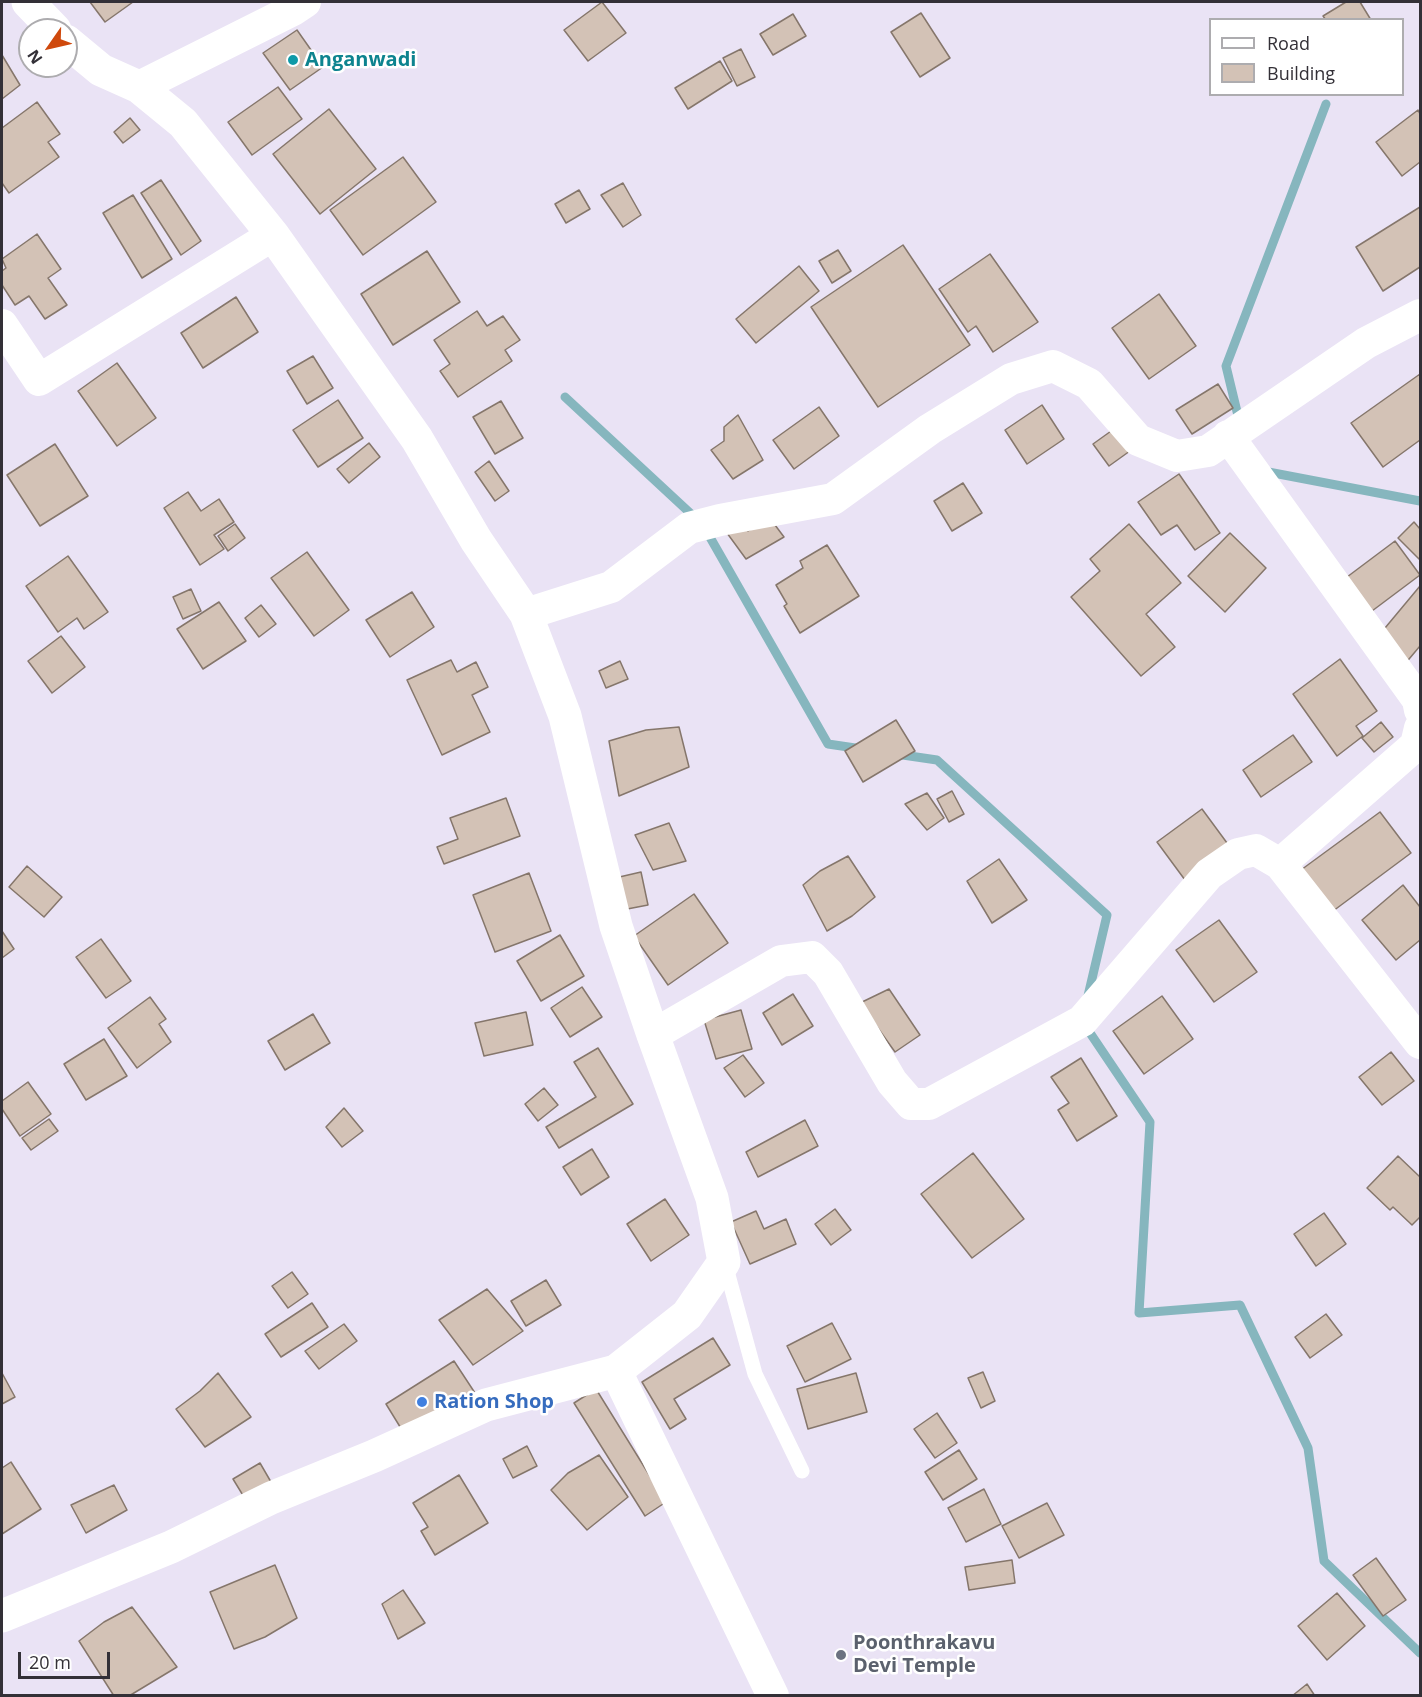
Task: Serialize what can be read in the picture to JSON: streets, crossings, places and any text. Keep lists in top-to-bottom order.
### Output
{
  "places": ["Anganwadi", "Ration Shop", "Poonthrakavu Devi Temple"],
  "legend": ["Road", "Building"],
  "scale_bar": "20 m",
  "north": "bottom left"
}
